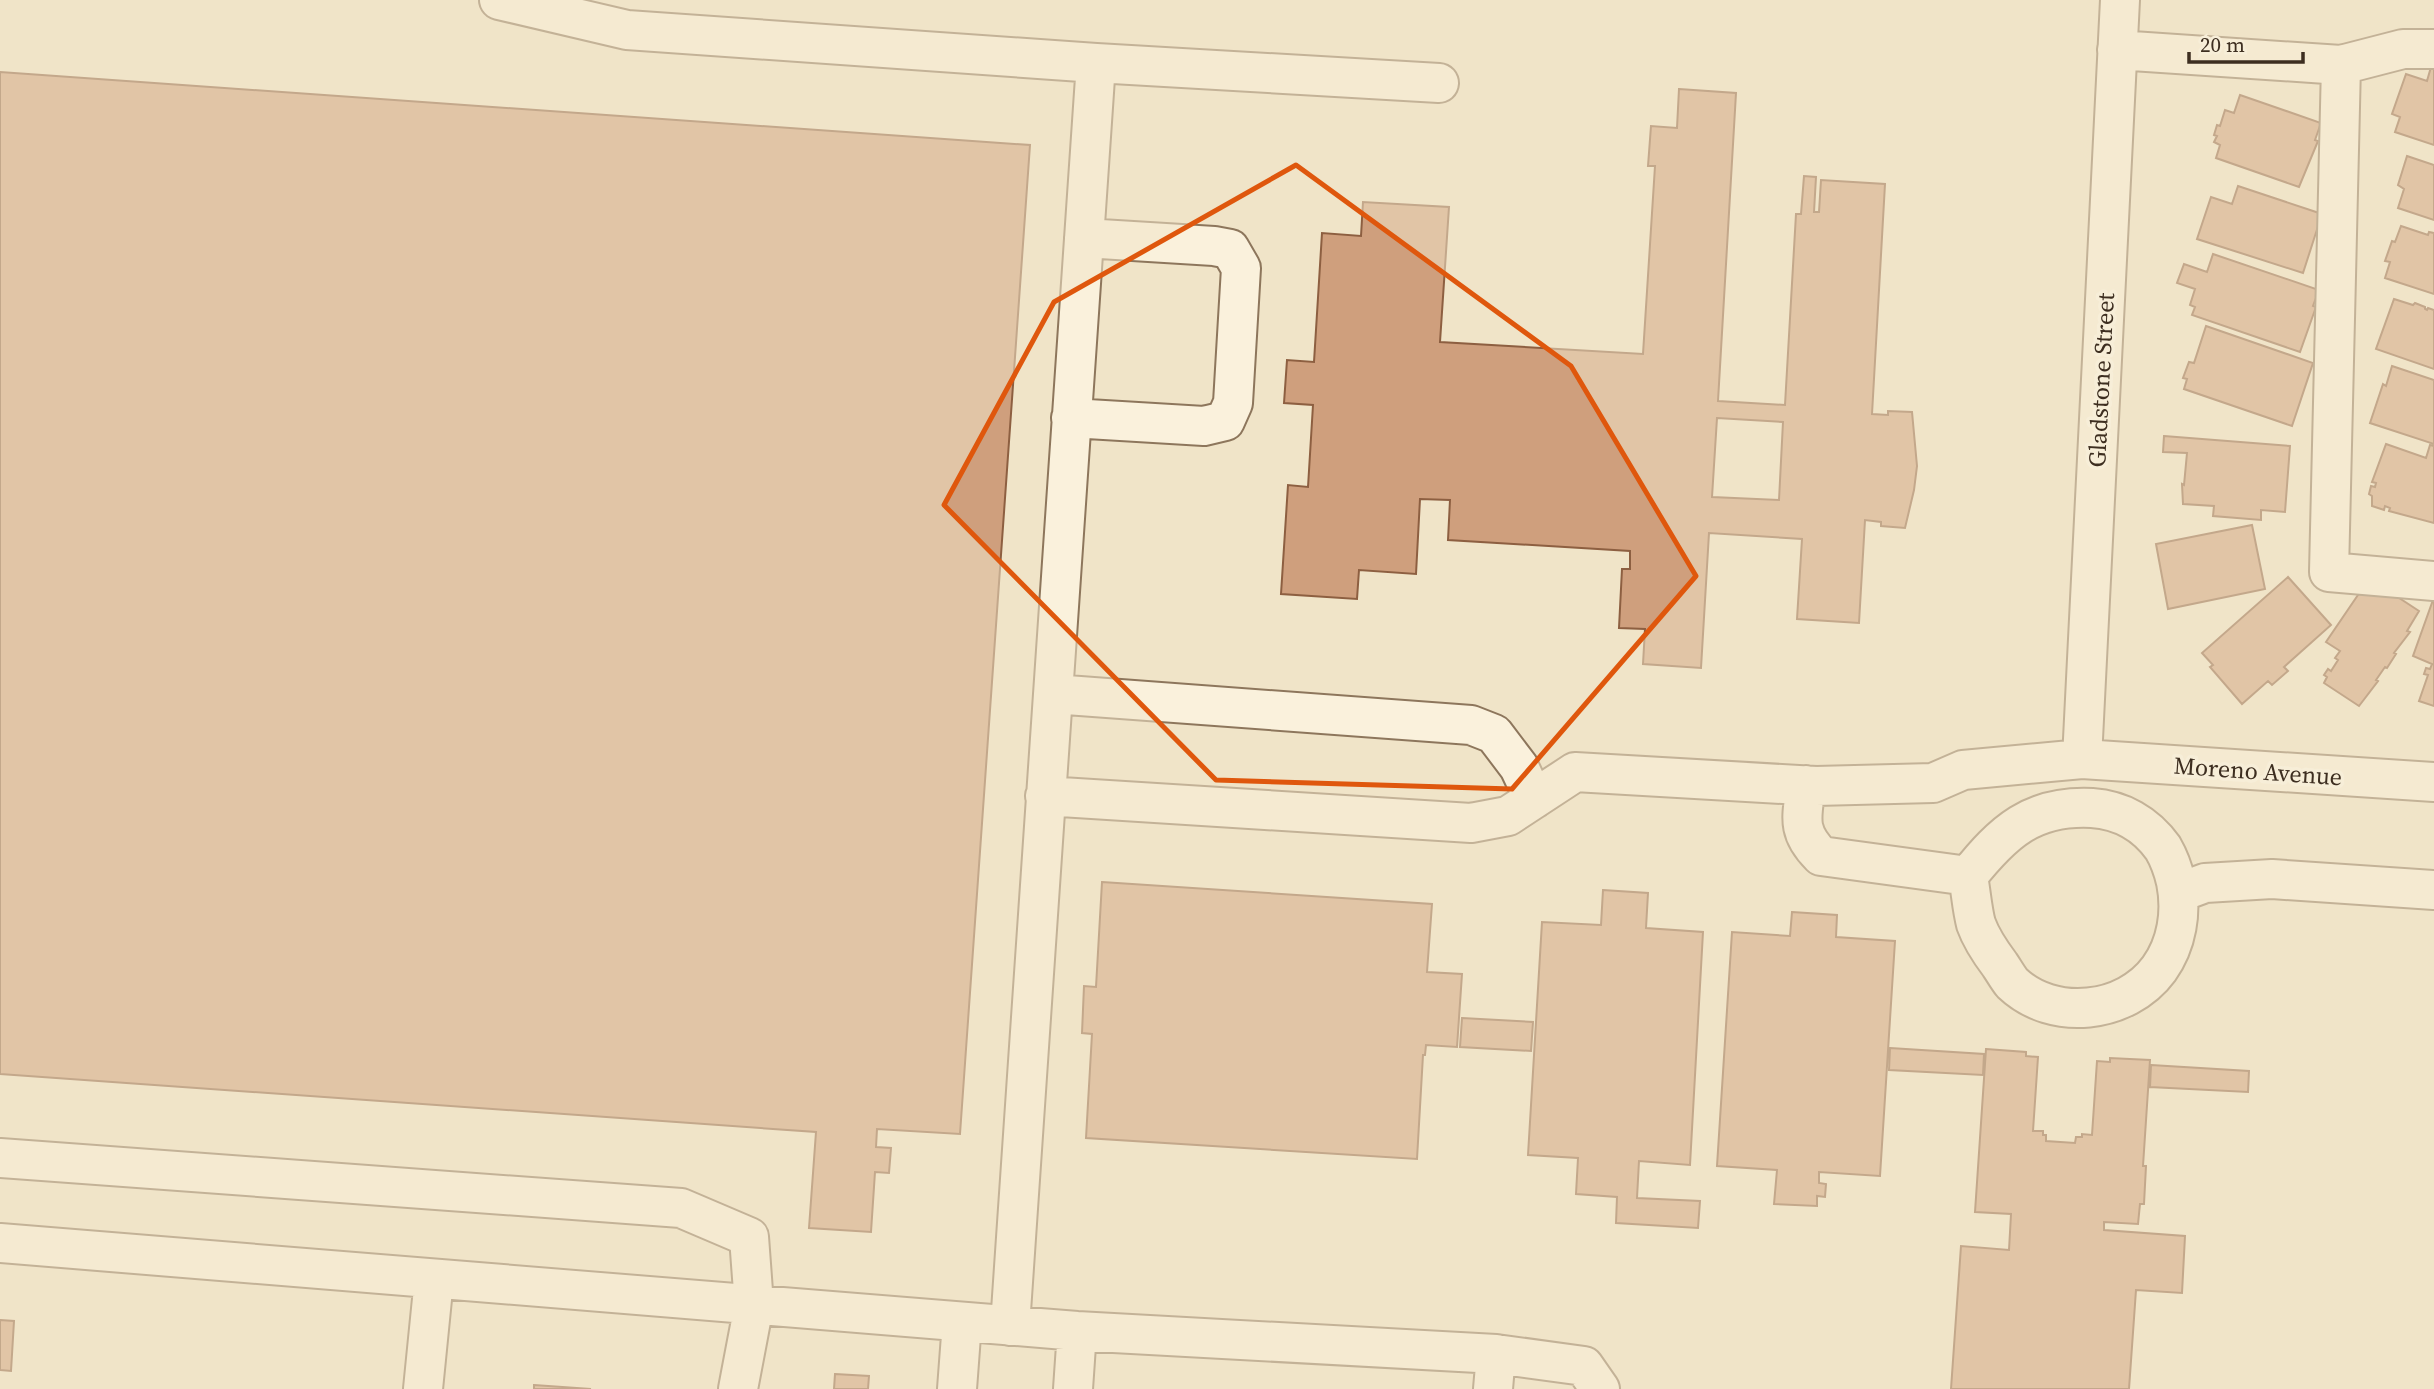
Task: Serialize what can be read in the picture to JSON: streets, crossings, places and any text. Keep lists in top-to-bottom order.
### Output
{
  "streets": {
    "street": ["Gladstone Street", "Moreno Avenue"]
  },
  "crossings": [
    ["Gladstone Street", "Moreno Avenue"]
  ],
  "scale_bar": "20 m"
}
